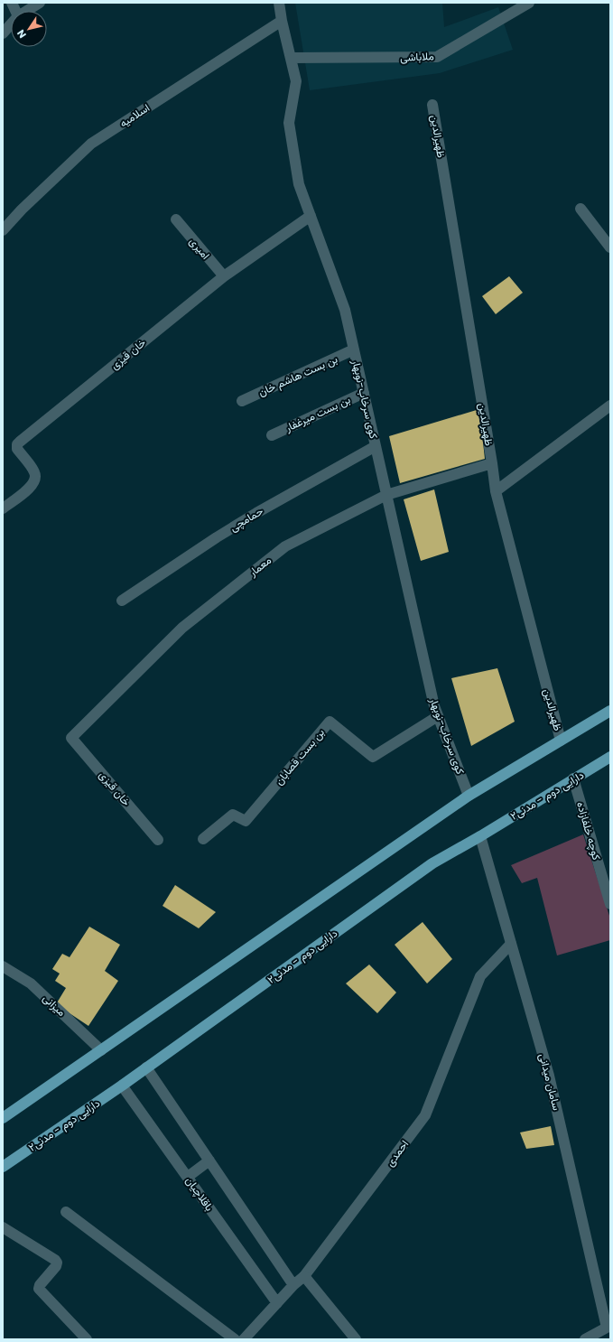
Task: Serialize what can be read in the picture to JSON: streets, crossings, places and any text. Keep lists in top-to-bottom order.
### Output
{
  "streets": {
    "main road": ["دارایی دوم - مدنی۲"],
    "street": [
      "ملاباشی",
      "اسلامیه",
      "ظهیرالدین",
      "امیری",
      "خان قیزی",
      "بن بست هاشم خان",
      "کوی سرخاب-نوبهار",
      "بن بست میرغفار",
      "حمامچی",
      "معمار",
      "بن بست قصابان",
      "کوچه خلفازاده",
      "میزانی",
      "سامان میدانی",
      "احمدی",
      "باقلاچیان"
    ]
  },
  "crossings": [
    ["ملاباشی", "کوی سرخاب-نوبهار"],
    ["اسلامیه", "کوی سرخاب-نوبهار"],
    ["ظهیرالدین", "معمار"],
    ["امیری", "خان قیزی"],
    ["خان قیزی", "کوی سرخاب-نوبهار"],
    ["خان قیزی", "معمار"],
    ["بن بست هاشم خان", "کوی سرخاب-نوبهار"],
    ["کوی سرخاب-نوبهار", "بن بست میرغفار"],
    ["کوی سرخاب-نوبهار", "حمامچی"],
    ["کوی سرخاب-نوبهار", "معمار"],
    ["کوی سرخاب-نوبهار", "بن بست قصابان"],
    ["دارایی دوم - مدنی۲", "کوچه خلفازاده"],
    ["دارایی دوم - مدنی۲", "سامان میدانی"],
    ["دارایی دوم - مدنی۲", "باقلاچیان"],
    ["سامان میدانی", "احمدی"],
    ["احمدی", "باقلاچیان"]
  ],
  "north": "bottom left"
}
